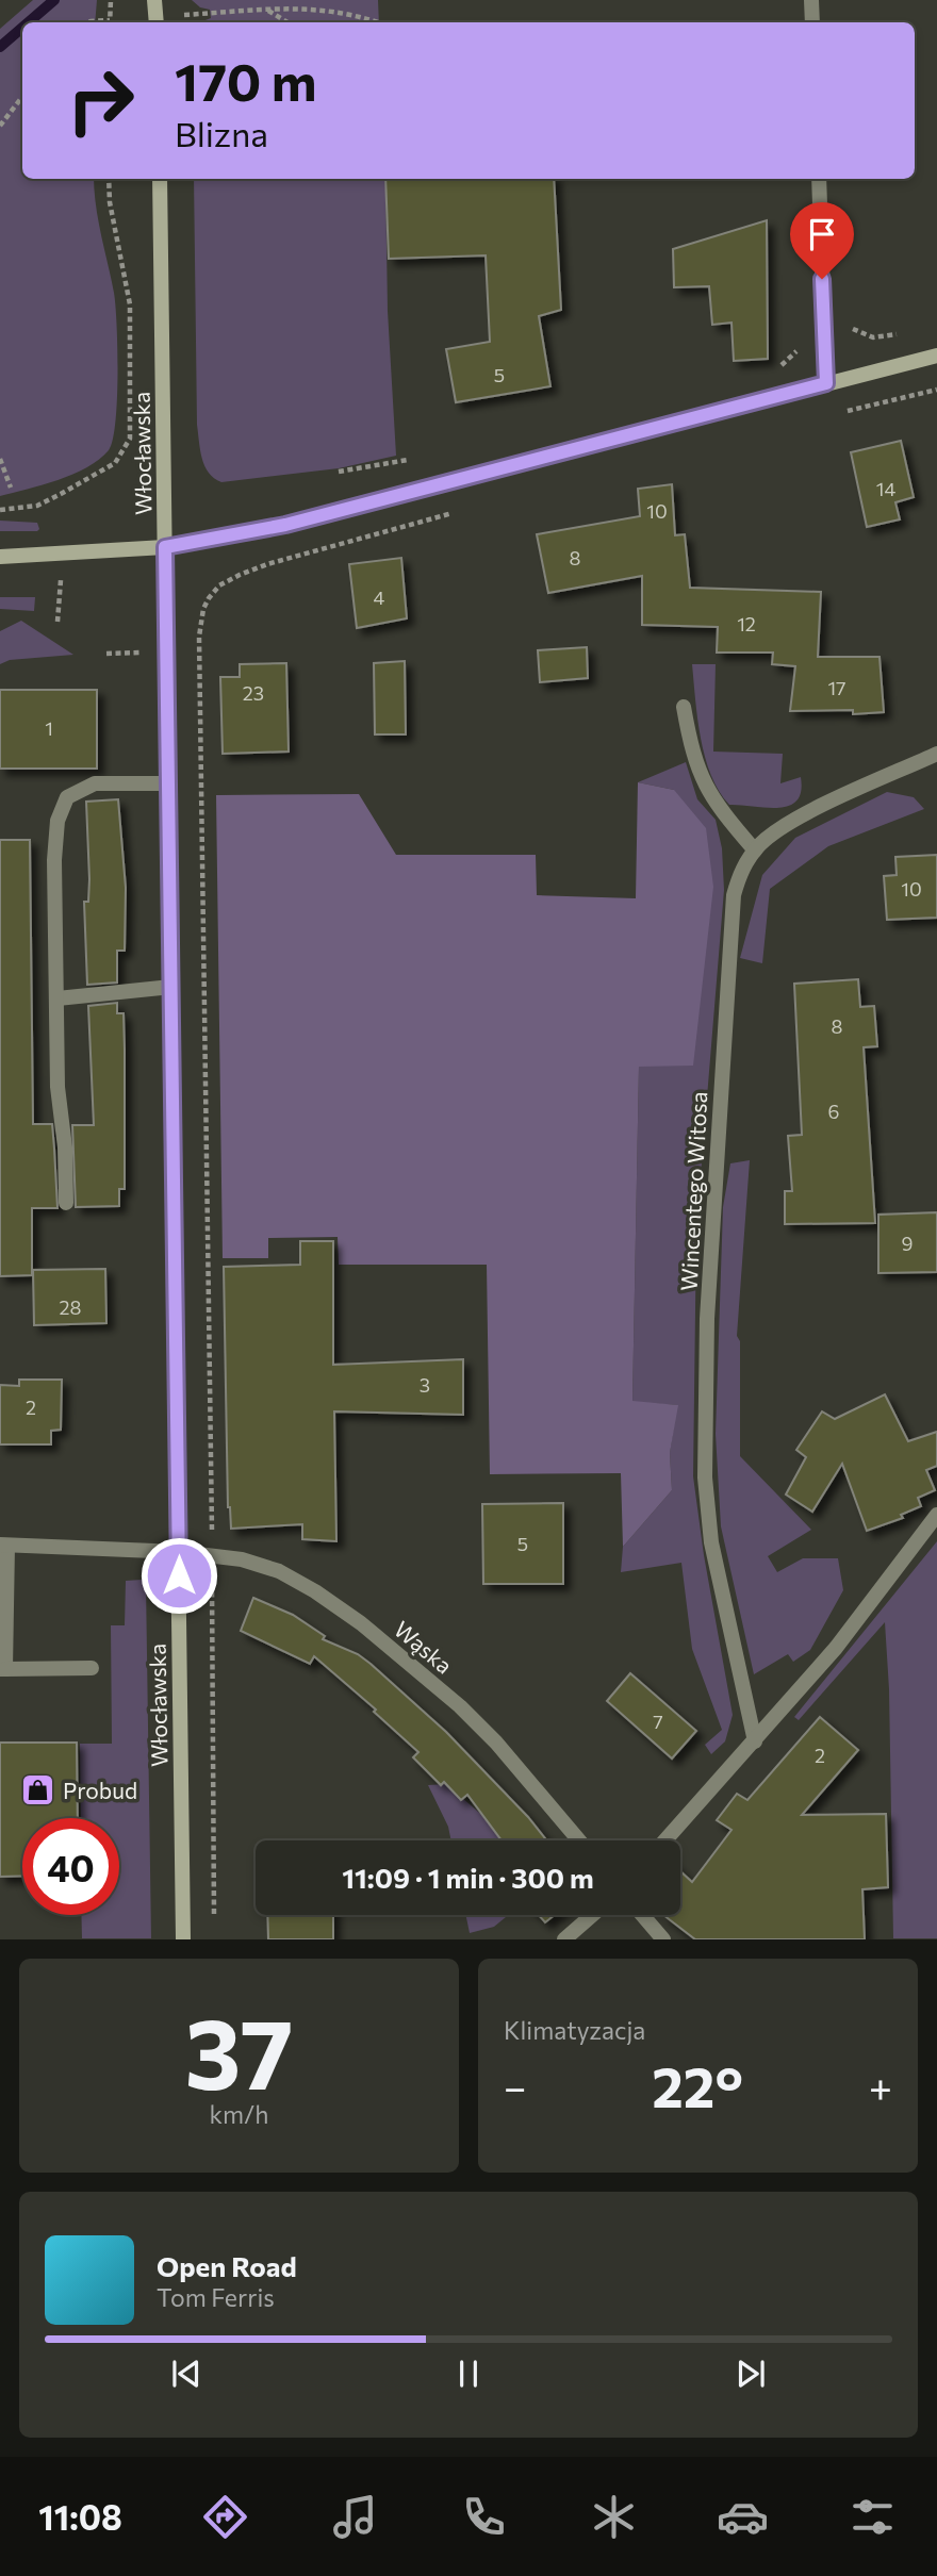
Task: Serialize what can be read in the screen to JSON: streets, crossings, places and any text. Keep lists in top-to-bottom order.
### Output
{
  "streets": {
    "street": ["Włocławska", "Wincentego Witosa", "Wąska"]
  },
  "crossings": [
    ["Włocławska", "Wąska"]
  ],
  "places": {
    "shop": ["Probud"]
  },
  "house_numbers": [
    "5",
    "14",
    "10",
    "8",
    "4",
    "12",
    "17",
    "23",
    "1",
    "10",
    "8",
    "6",
    "9",
    "28",
    "3",
    "2",
    "5",
    "7",
    "2"
  ],
  "page": {
    "turn": ["170 m", "Blizna"],
    "limit": "40",
    "trip": "11:09 · 1 min · 300 m",
    "tile": [
      ["37", "km/h"],
      "Klimatyzacja"
    ],
    "heat": ["−", "22°", "+"],
    "song": ["Open Road", "Tom Ferris"],
    "tabs": "11:08"
  }
}
